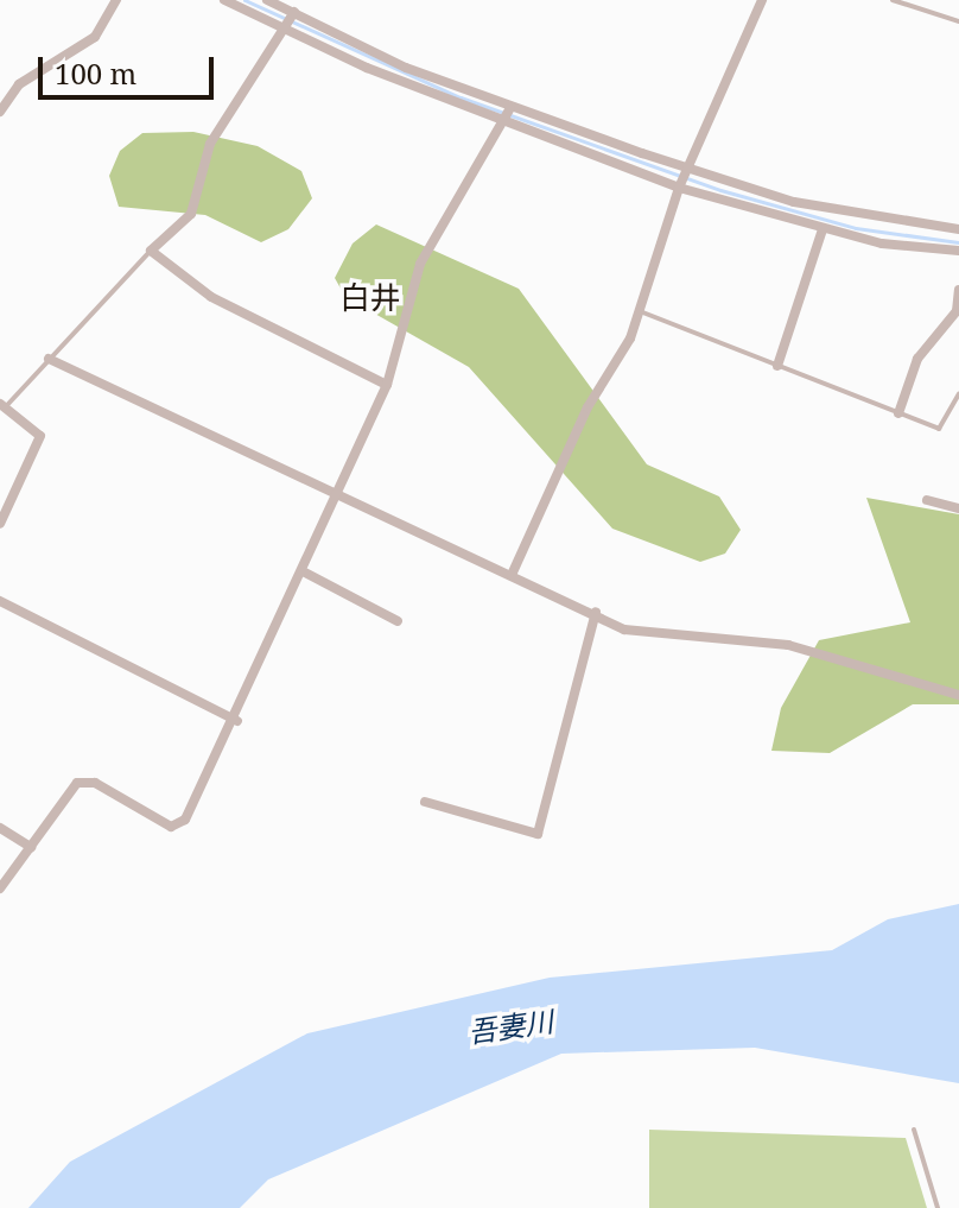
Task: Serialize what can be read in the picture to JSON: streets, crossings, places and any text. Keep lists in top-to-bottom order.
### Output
{
  "districts": ["白井"],
  "water": ["吾妻川"],
  "scale_bar": "100 m"
}
